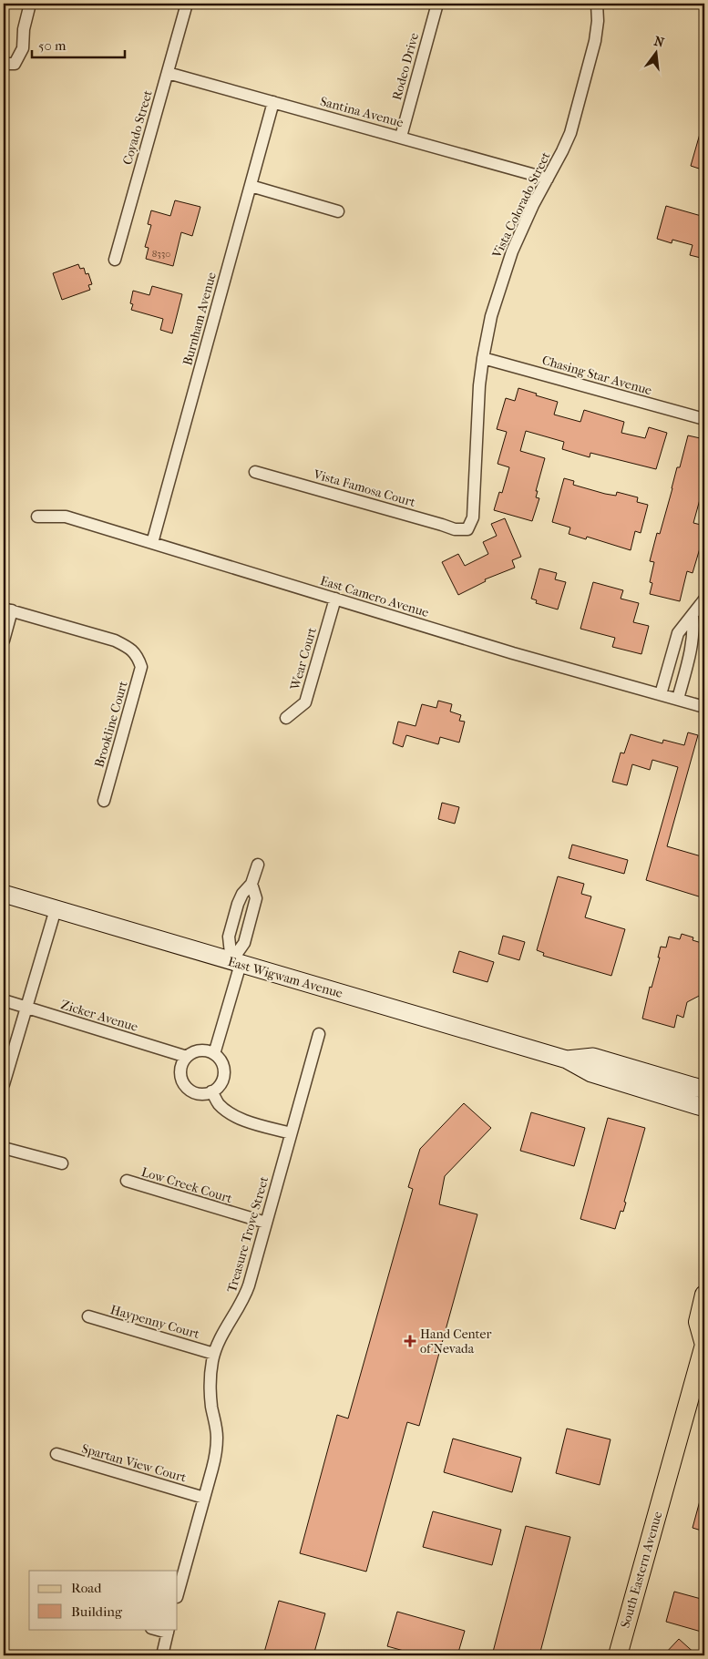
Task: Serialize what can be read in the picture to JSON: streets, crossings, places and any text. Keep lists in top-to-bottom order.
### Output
{
  "streets": {
    "main road": ["East Wigwam Avenue", "South Eastern Avenue"],
    "street": [
      "Rodeo Drive",
      "Santina Avenue",
      "Coyado Street",
      "Vista Colorado Street",
      "Burnham Avenue",
      "Chasing Star Avenue",
      "Vista Famosa Court",
      "East Camero Avenue",
      "Wear Court",
      "Brookline Court",
      "Zicker Avenue",
      "Low Creek Court",
      "Treasure Trove Street",
      "Haypenny Court",
      "Spartan View Court"
    ]
  },
  "crossings": [
    ["Rodeo Drive", "Santina Avenue"],
    ["Santina Avenue", "Coyado Street"],
    ["Santina Avenue", "Vista Colorado Street"],
    ["Santina Avenue", "Burnham Avenue"],
    ["Vista Colorado Street", "Chasing Star Avenue"],
    ["Vista Colorado Street", "Vista Famosa Court"],
    ["Burnham Avenue", "East Camero Avenue"],
    ["East Camero Avenue", "Wear Court"],
    ["Low Creek Court", "Treasure Trove Street"],
    ["Treasure Trove Street", "Haypenny Court"],
    ["Treasure Trove Street", "Spartan View Court"]
  ],
  "places": {
    "health": ["Hand Center of Nevada"]
  },
  "house_numbers": ["8330"],
  "legend": ["Road", "Building"],
  "scale_bar": "50 m",
  "north": "top"
}
